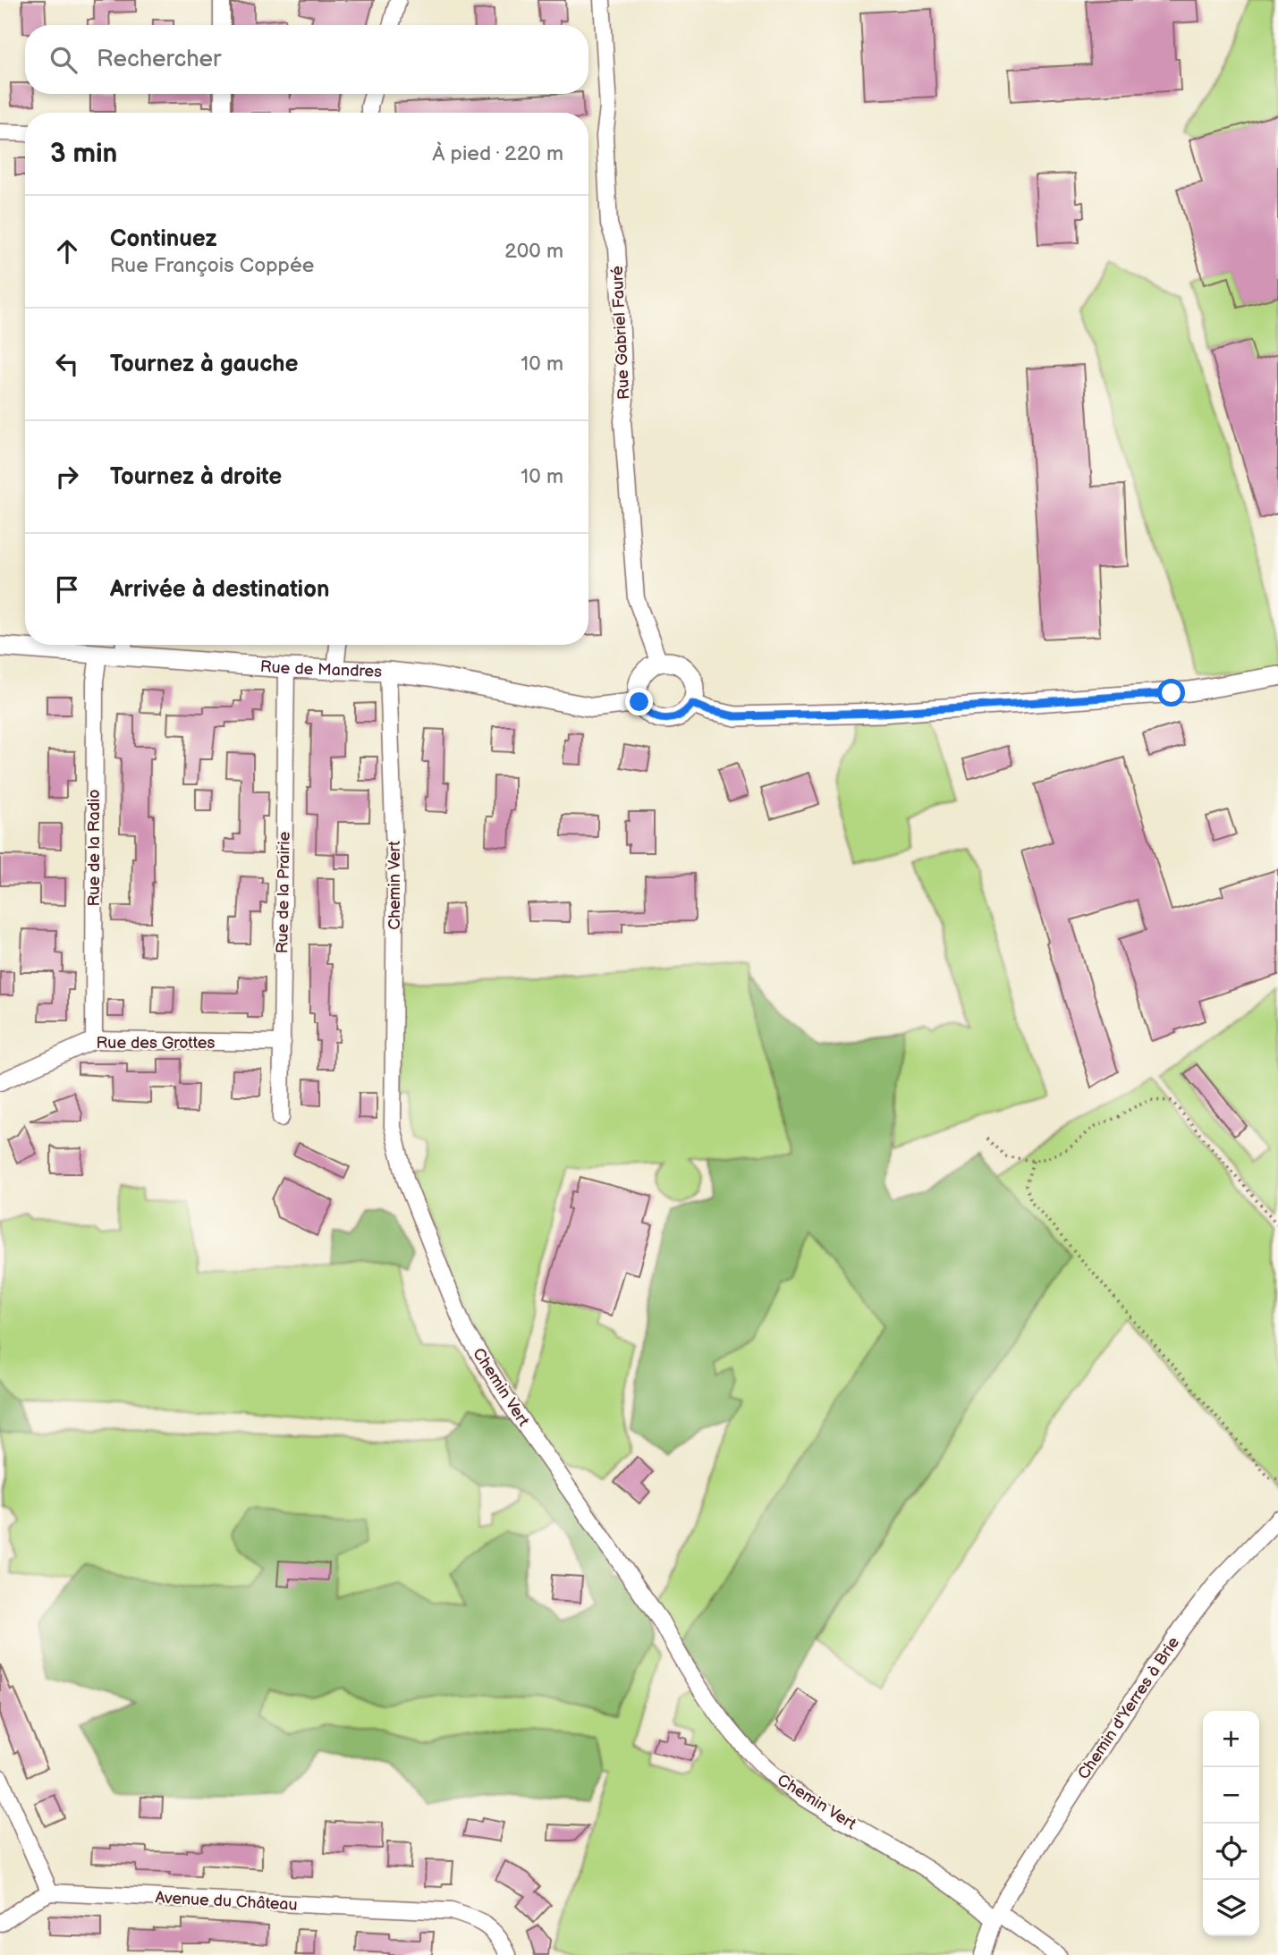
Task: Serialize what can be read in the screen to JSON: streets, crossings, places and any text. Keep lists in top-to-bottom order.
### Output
{
  "streets": {
    "street": [
      "Rue Gabriel Fauré",
      "Rue de Mandres",
      "Rue de la Radio",
      "Chemin Vert",
      "Rue de la Prairie",
      "Rue des Grottes",
      "Chemin d'Yerres à Brie",
      "Avenue du Château"
    ]
  },
  "crossings": [
    ["Rue Gabriel Fauré", "Rue de Mandres"],
    ["Rue de Mandres", "Rue de la Radio"],
    ["Rue de Mandres", "Chemin Vert"],
    ["Rue de Mandres", "Rue de la Prairie"],
    ["Rue de la Radio", "Rue des Grottes"],
    ["Chemin Vert", "Chemin d'Yerres à Brie"],
    ["Rue de la Prairie", "Rue des Grottes"]
  ],
  "page": {
    "search": "Rechercher",
    "heading": ["3 min", "À pied · 220 m"],
    "list": [
      ["Continuez", "Rue François Coppée", "200 m"],
      ["Tournez à gauche", "10 m"],
      ["Tournez à droite", "10 m"],
      "Arrivée à destination"
    ],
    "map_buttons": ["+", "−"]
  }
}
